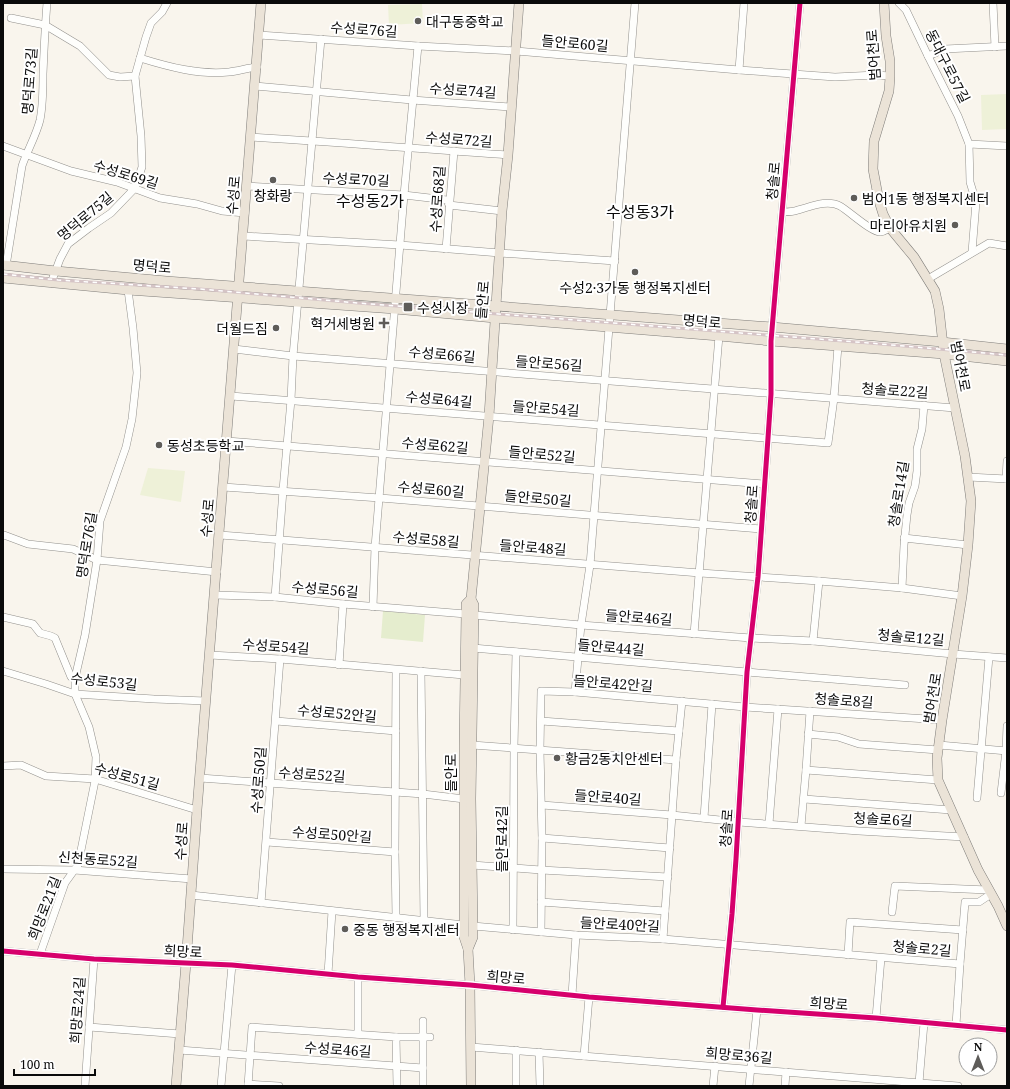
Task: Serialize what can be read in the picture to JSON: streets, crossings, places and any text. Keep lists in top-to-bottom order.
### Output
{
  "streets": {
    "main road": [
      "범어천로",
      "수성로",
      "명덕로",
      "들안로"
    ],
    "street": [
      "수성로76길",
      "들안로60길",
      "동대구로57길",
      "명덕로73길",
      "수성로74길",
      "수성로72길",
      "수성로69길",
      "수성로70길",
      "청솔로",
      "수성로68길",
      "명덕로75길",
      "수성로66길",
      "들안로56길",
      "청솔로22길",
      "수성로64길",
      "들안로54길",
      "수성로62길",
      "들안로52길",
      "수성로60길",
      "청솔로14길",
      "들안로50길",
      "수성로58길",
      "명덕로76길",
      "들안로48길",
      "수성로56길",
      "들안로46길",
      "청솔로12길",
      "수성로54길",
      "들안로44길",
      "수성로53길",
      "들안로42안길",
      "청솔로8길",
      "수성로52안길",
      "수성로52길",
      "수성로51길",
      "수성로50길",
      "들안로40길",
      "청솔로6길",
      "수성로50안길",
      "들안로42길",
      "신천동로52길",
      "희망로21길",
      "들안로40안길",
      "청솔로2길",
      "희망로",
      "희망로24길",
      "수성로46길",
      "희망로36길"
    ]
  },
  "crossings": [
    ["수성로76길", "들안로60길"],
    ["수성로76길", "수성로74길"],
    ["수성로76길", "수성로"],
    ["수성로76길", "들안로"],
    ["들안로60길", "범어천로"],
    ["들안로60길", "청솔로"],
    ["들안로60길", "들안로"],
    ["범어천로", "명덕로"],
    ["범어천로", "청솔로22길"],
    ["범어천로", "청솔로12길"],
    ["범어천로", "청솔로8길"],
    ["범어천로", "청솔로6길"],
    ["범어천로", "청솔로2길"],
    ["명덕로73길", "수성로69길"],
    ["명덕로73길", "명덕로"],
    ["수성로74길", "수성로72길"],
    ["수성로74길", "수성로"],
    ["수성로74길", "들안로"],
    ["수성로72길", "수성로70길"],
    ["수성로72길", "수성로"],
    ["수성로72길", "수성로68길"],
    ["수성로72길", "들안로"],
    ["수성로69길", "수성로"],
    ["수성로69길", "명덕로75길"],
    ["수성로70길", "수성로"],
    ["수성로70길", "수성로68길"],
    ["청솔로", "명덕로"],
    ["청솔로", "들안로56길"],
    ["청솔로", "청솔로22길"],
    ["청솔로", "들안로54길"],
    ["청솔로", "들안로52길"],
    ["청솔로", "들안로50길"],
    ["청솔로", "들안로48길"],
    ["청솔로", "들안로46길"],
    ["청솔로", "청솔로12길"],
    ["청솔로", "들안로44길"],
    ["청솔로", "들안로42안길"],
    ["청솔로", "청솔로8길"],
    ["청솔로", "들안로40길"],
    ["청솔로", "청솔로6길"],
    ["청솔로", "들안로40안길"],
    ["청솔로", "청솔로2길"],
    ["청솔로", "희망로"],
    ["수성로", "수성로68길"],
    ["수성로", "명덕로"],
    ["수성로", "수성로66길"],
    ["수성로", "수성로64길"],
    ["수성로", "수성로62길"],
    ["수성로", "수성로60길"],
    ["수성로", "수성로58길"],
    ["수성로", "수성로56길"],
    ["수성로", "수성로54길"],
    ["수성로", "수성로53길"],
    ["수성로", "수성로52길"],
    ["수성로", "수성로51길"],
    ["수성로", "신천동로52길"],
    ["수성로", "희망로"],
    ["수성로", "수성로46길"],
    ["수성로68길", "들안로"],
    ["명덕로75길", "명덕로"],
    ["명덕로", "들안로"],
    ["명덕로", "수성로66길"],
    ["명덕로", "명덕로76길"],
    ["들안로", "수성로66길"],
    ["들안로", "들안로56길"],
    ["들안로", "수성로64길"],
    ["들안로", "들안로54길"],
    ["들안로", "수성로62길"],
    ["들안로", "들안로52길"],
    ["들안로", "수성로60길"],
    ["들안로", "들안로50길"],
    ["들안로", "수성로58길"],
    ["들안로", "들안로48길"],
    ["들안로", "수성로56길"],
    ["들안로", "들안로46길"],
    ["들안로", "수성로54길"],
    ["들안로", "들안로44길"],
    ["들안로", "수성로52길"],
    ["들안로", "희망로"],
    ["수성로66길", "들안로56길"],
    ["수성로66길", "수성로64길"],
    ["들안로56길", "청솔로22길"],
    ["청솔로22길", "들안로54길"],
    ["청솔로22길", "청솔로14길"],
    ["수성로64길", "들안로54길"],
    ["수성로64길", "수성로62길"],
    ["수성로62길", "들안로52길"],
    ["수성로62길", "수성로60길"],
    ["수성로60길", "들안로50길"],
    ["수성로60길", "수성로58길"],
    ["수성로58길", "들안로48길"],
    ["수성로58길", "수성로56길"],
    ["명덕로76길", "수성로53길"],
    ["명덕로76길", "수성로51길"],
    ["명덕로76길", "희망로21길"],
    ["수성로56길", "들안로46길"],
    ["들안로46길", "청솔로12길"],
    ["수성로54길", "수성로52안길"],
    ["수성로54길", "수성로50길"],
    ["들안로44길", "들안로42길"],
    ["들안로42안길", "청솔로8길"],
    ["수성로52안길", "수성로52길"],
    ["수성로52안길", "수성로50길"],
    ["수성로52길", "수성로50길"],
    ["수성로51길", "희망로21길"],
    ["수성로50길", "수성로50안길"],
    ["신천동로52길", "희망로21길"],
    ["희망로21길", "희망로"],
    ["들안로40안길", "청솔로2길"],
    ["희망로", "희망로24길"]
  ],
  "districts": ["수성동2가", "수성동3가"],
  "places": {
    "other": [
      "대구동중학교",
      "창화랑",
      "범어1동 행정복지센터",
      "마리아유치원",
      "수성2·3가동 행정복지센터",
      "더월드짐",
      "동성초등학교",
      "황금2동치안센터",
      "중동 행정복지센터"
    ],
    "transit": ["수성시장"],
    "health": ["혁거세병원"]
  },
  "scale_bar": "100 m",
  "north": "top"
}
